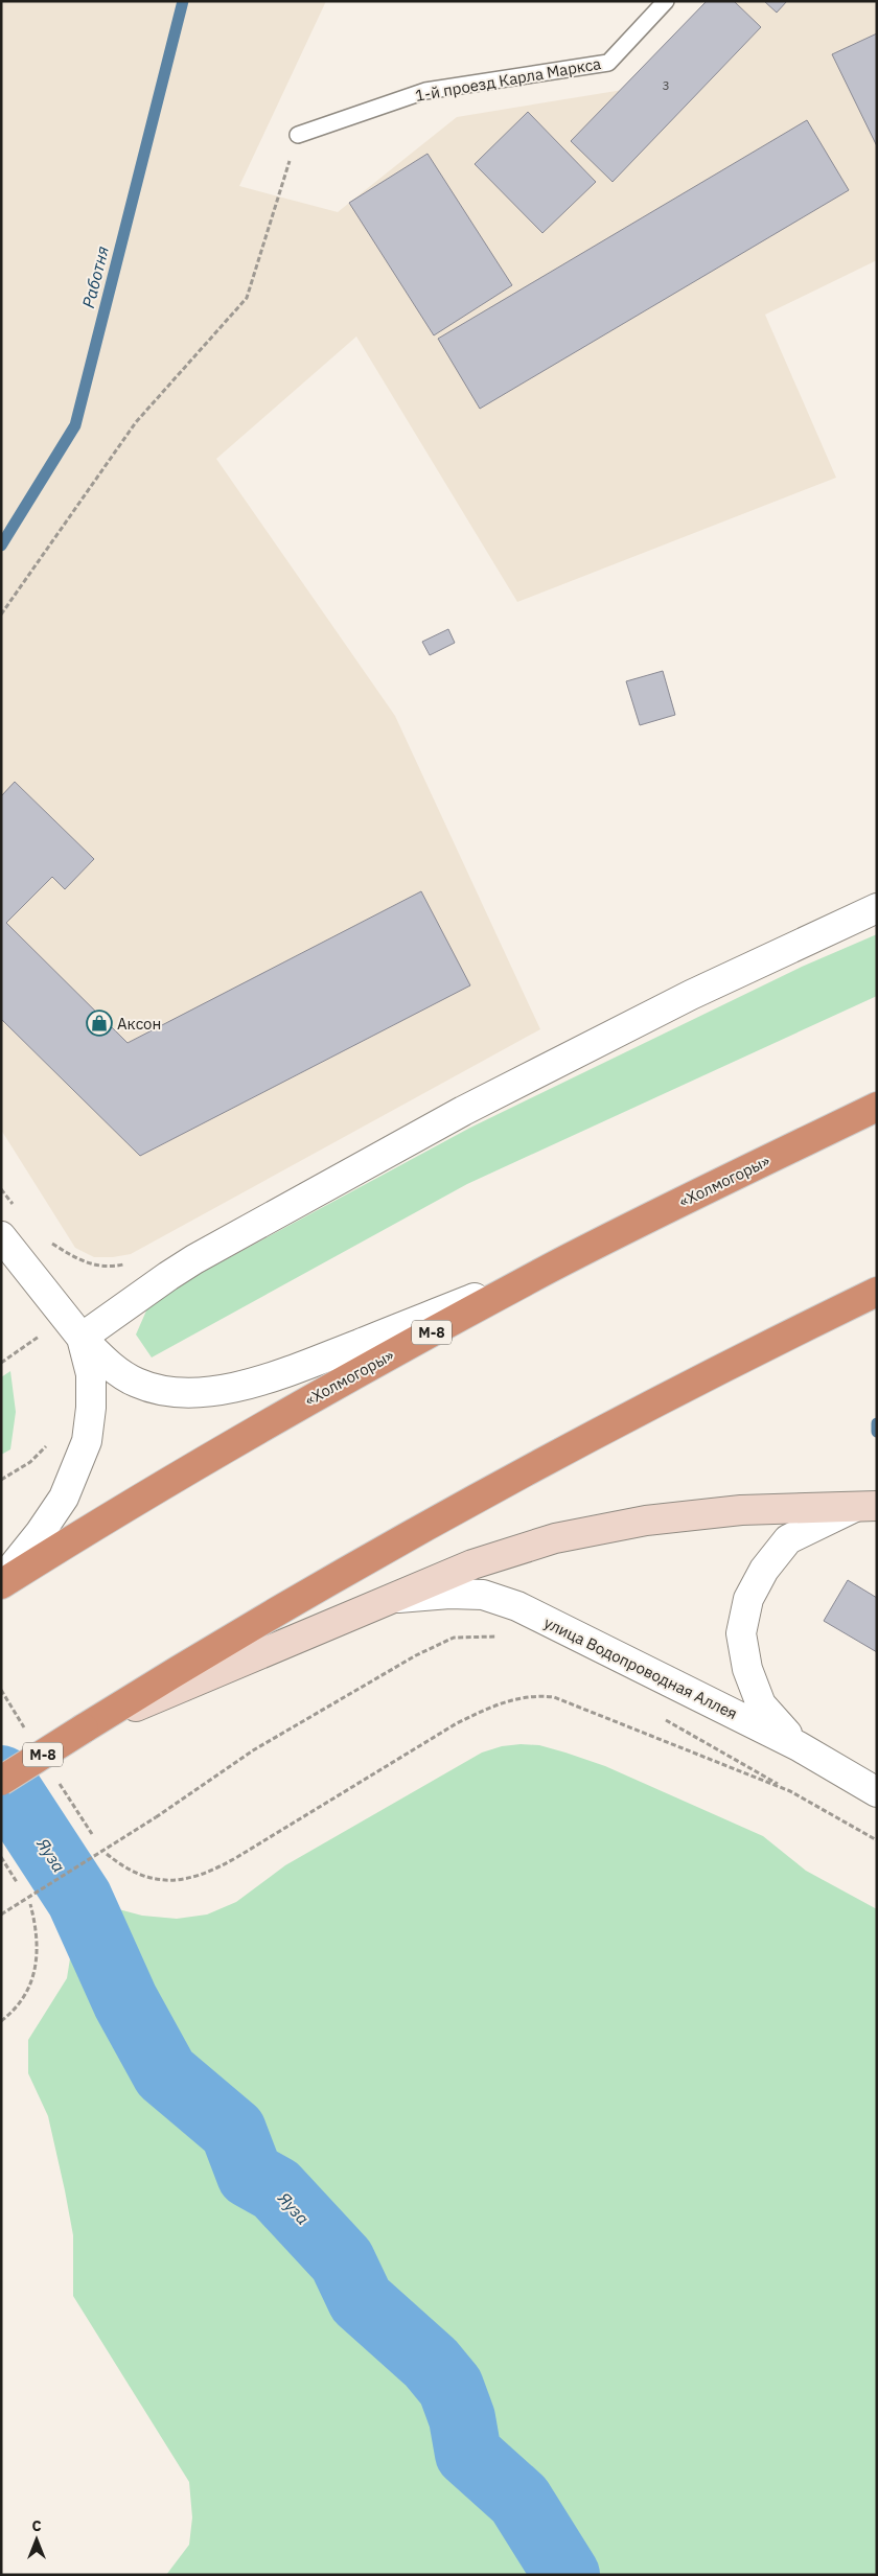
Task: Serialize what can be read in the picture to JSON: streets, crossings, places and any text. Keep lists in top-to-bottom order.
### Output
{
  "streets": {
    "highway": ["«Холмогоры»", "М-8"],
    "street": ["улица Водопроводная Аллея"],
    "lane": ["1-й проезд Карла Маркса"]
  },
  "water": ["Работня", "Яуза"],
  "places": {
    "shop": ["Аксон"]
  },
  "house_numbers": ["3"],
  "north": "top"
}
